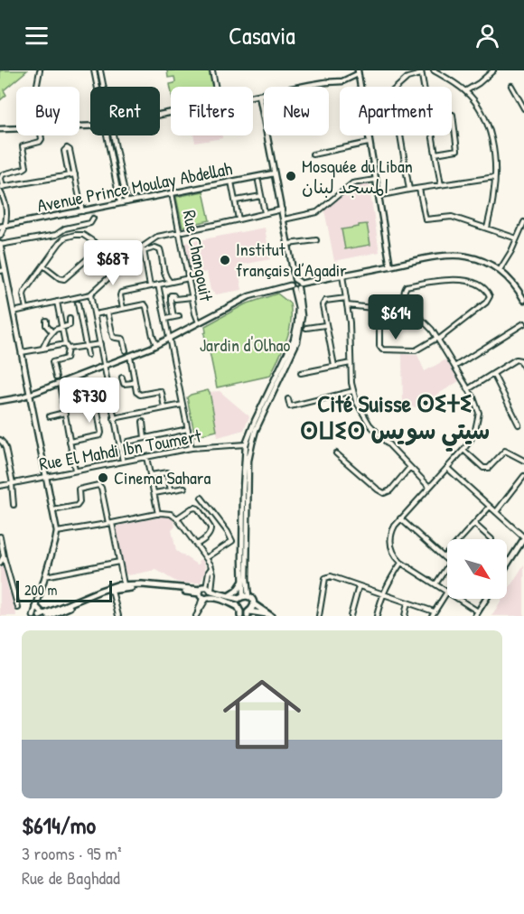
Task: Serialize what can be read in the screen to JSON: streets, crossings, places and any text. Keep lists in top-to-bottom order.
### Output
{
  "streets": {
    "street": ["Avenue Prince Moulay Abdellah", "Rue Changouit", "Rue El Mahdi Ibn Toumert"]
  },
  "crossings": [
    ["Avenue Prince Moulay Abdellah", "Rue Changouit"]
  ],
  "districts": ["Cité Suisse ⵙⵉⵜⵉ ⵙⵡⵉⵙ سيتي سويس"],
  "parks": ["Jardin d'Olhao"],
  "places": ["Mosquée du Liban المسجد لبنان", "Institut français d’Agadir", "Cinema Sahara"],
  "scale_bar": "200 m",
  "north": "bottom right",
  "page": {
    "header": "Casavia",
    "chip": [
      "Buy",
      "Rent",
      "Filters",
      "New",
      "Apartment"
    ],
    "price": ["$687", "$614", "$730"],
    "scale": "200 m",
    "list": [
      {
        "name": "$614/mo",
        "note": "3 rooms · 95 m² · Rue de Baghdad"
      }
    ]
  }
}
